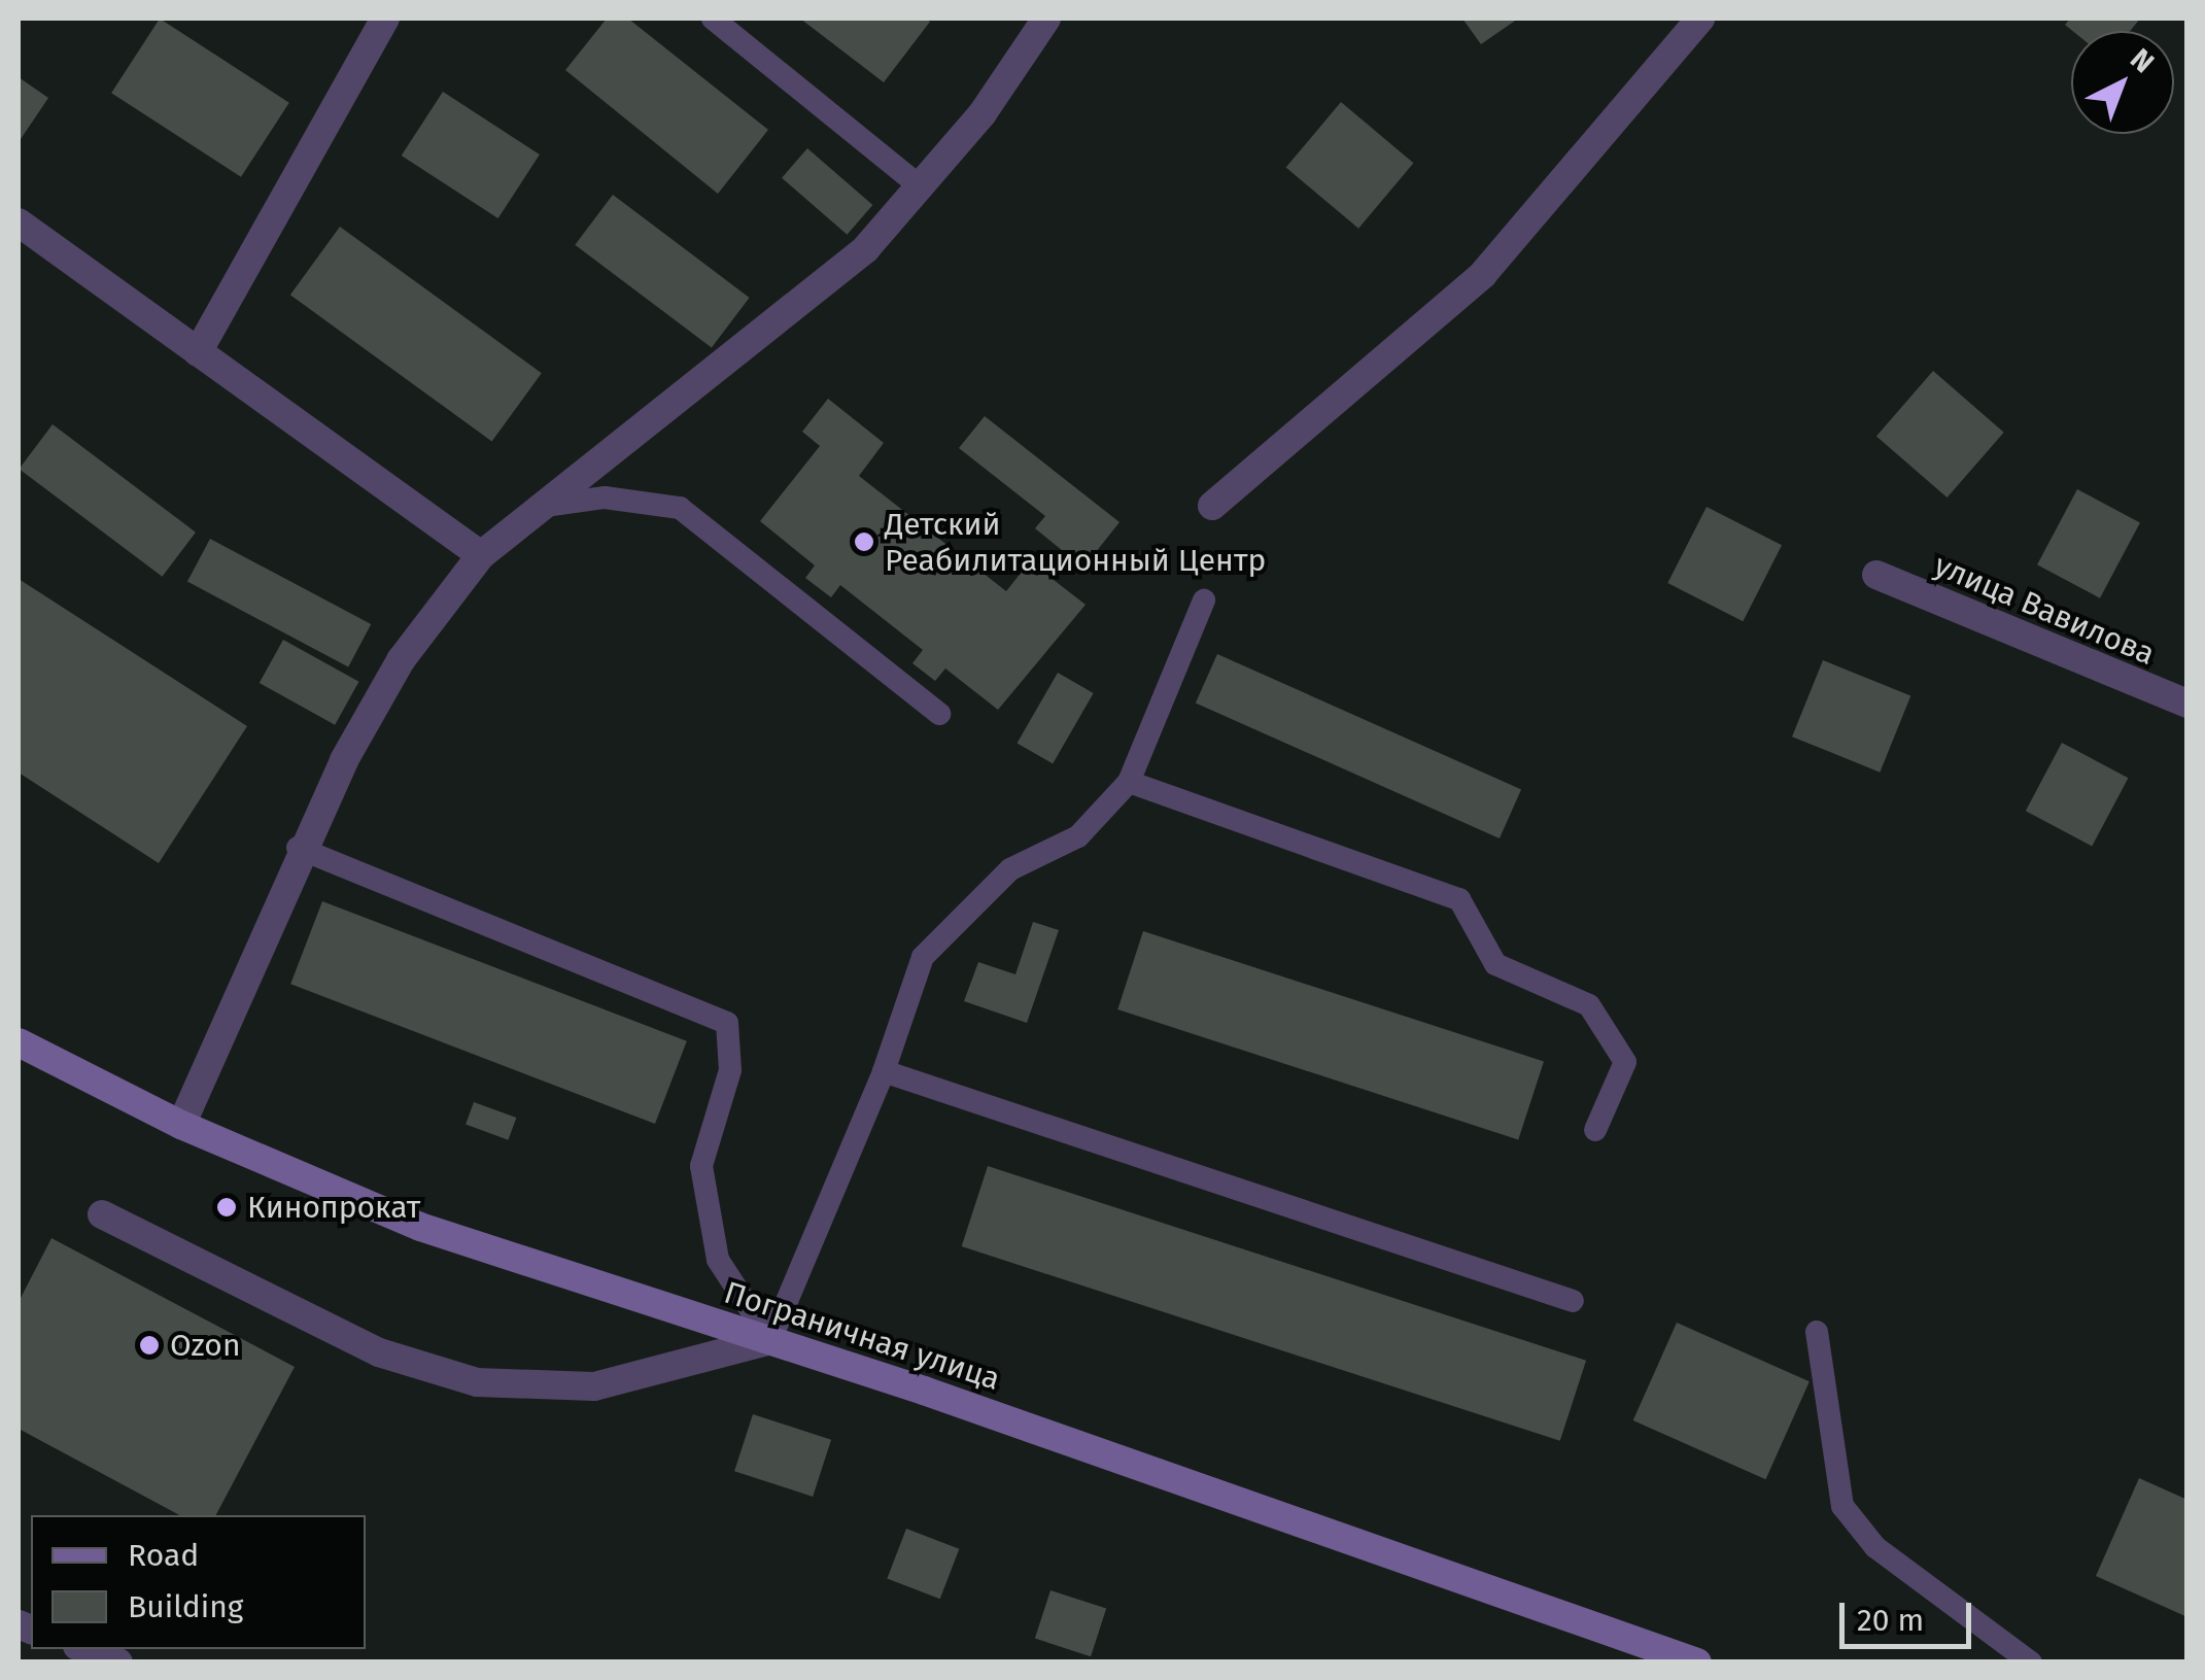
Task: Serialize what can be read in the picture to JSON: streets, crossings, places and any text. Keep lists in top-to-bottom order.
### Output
{
  "streets": {
    "main road": ["Пограничная улица"],
    "street": ["улица Вавилова"]
  },
  "places": ["Детский Реабилитационный Центр", "Кинопрокат", "Ozon"],
  "legend": ["Road", "Building"],
  "scale_bar": "20 m",
  "north": "top right"
}
